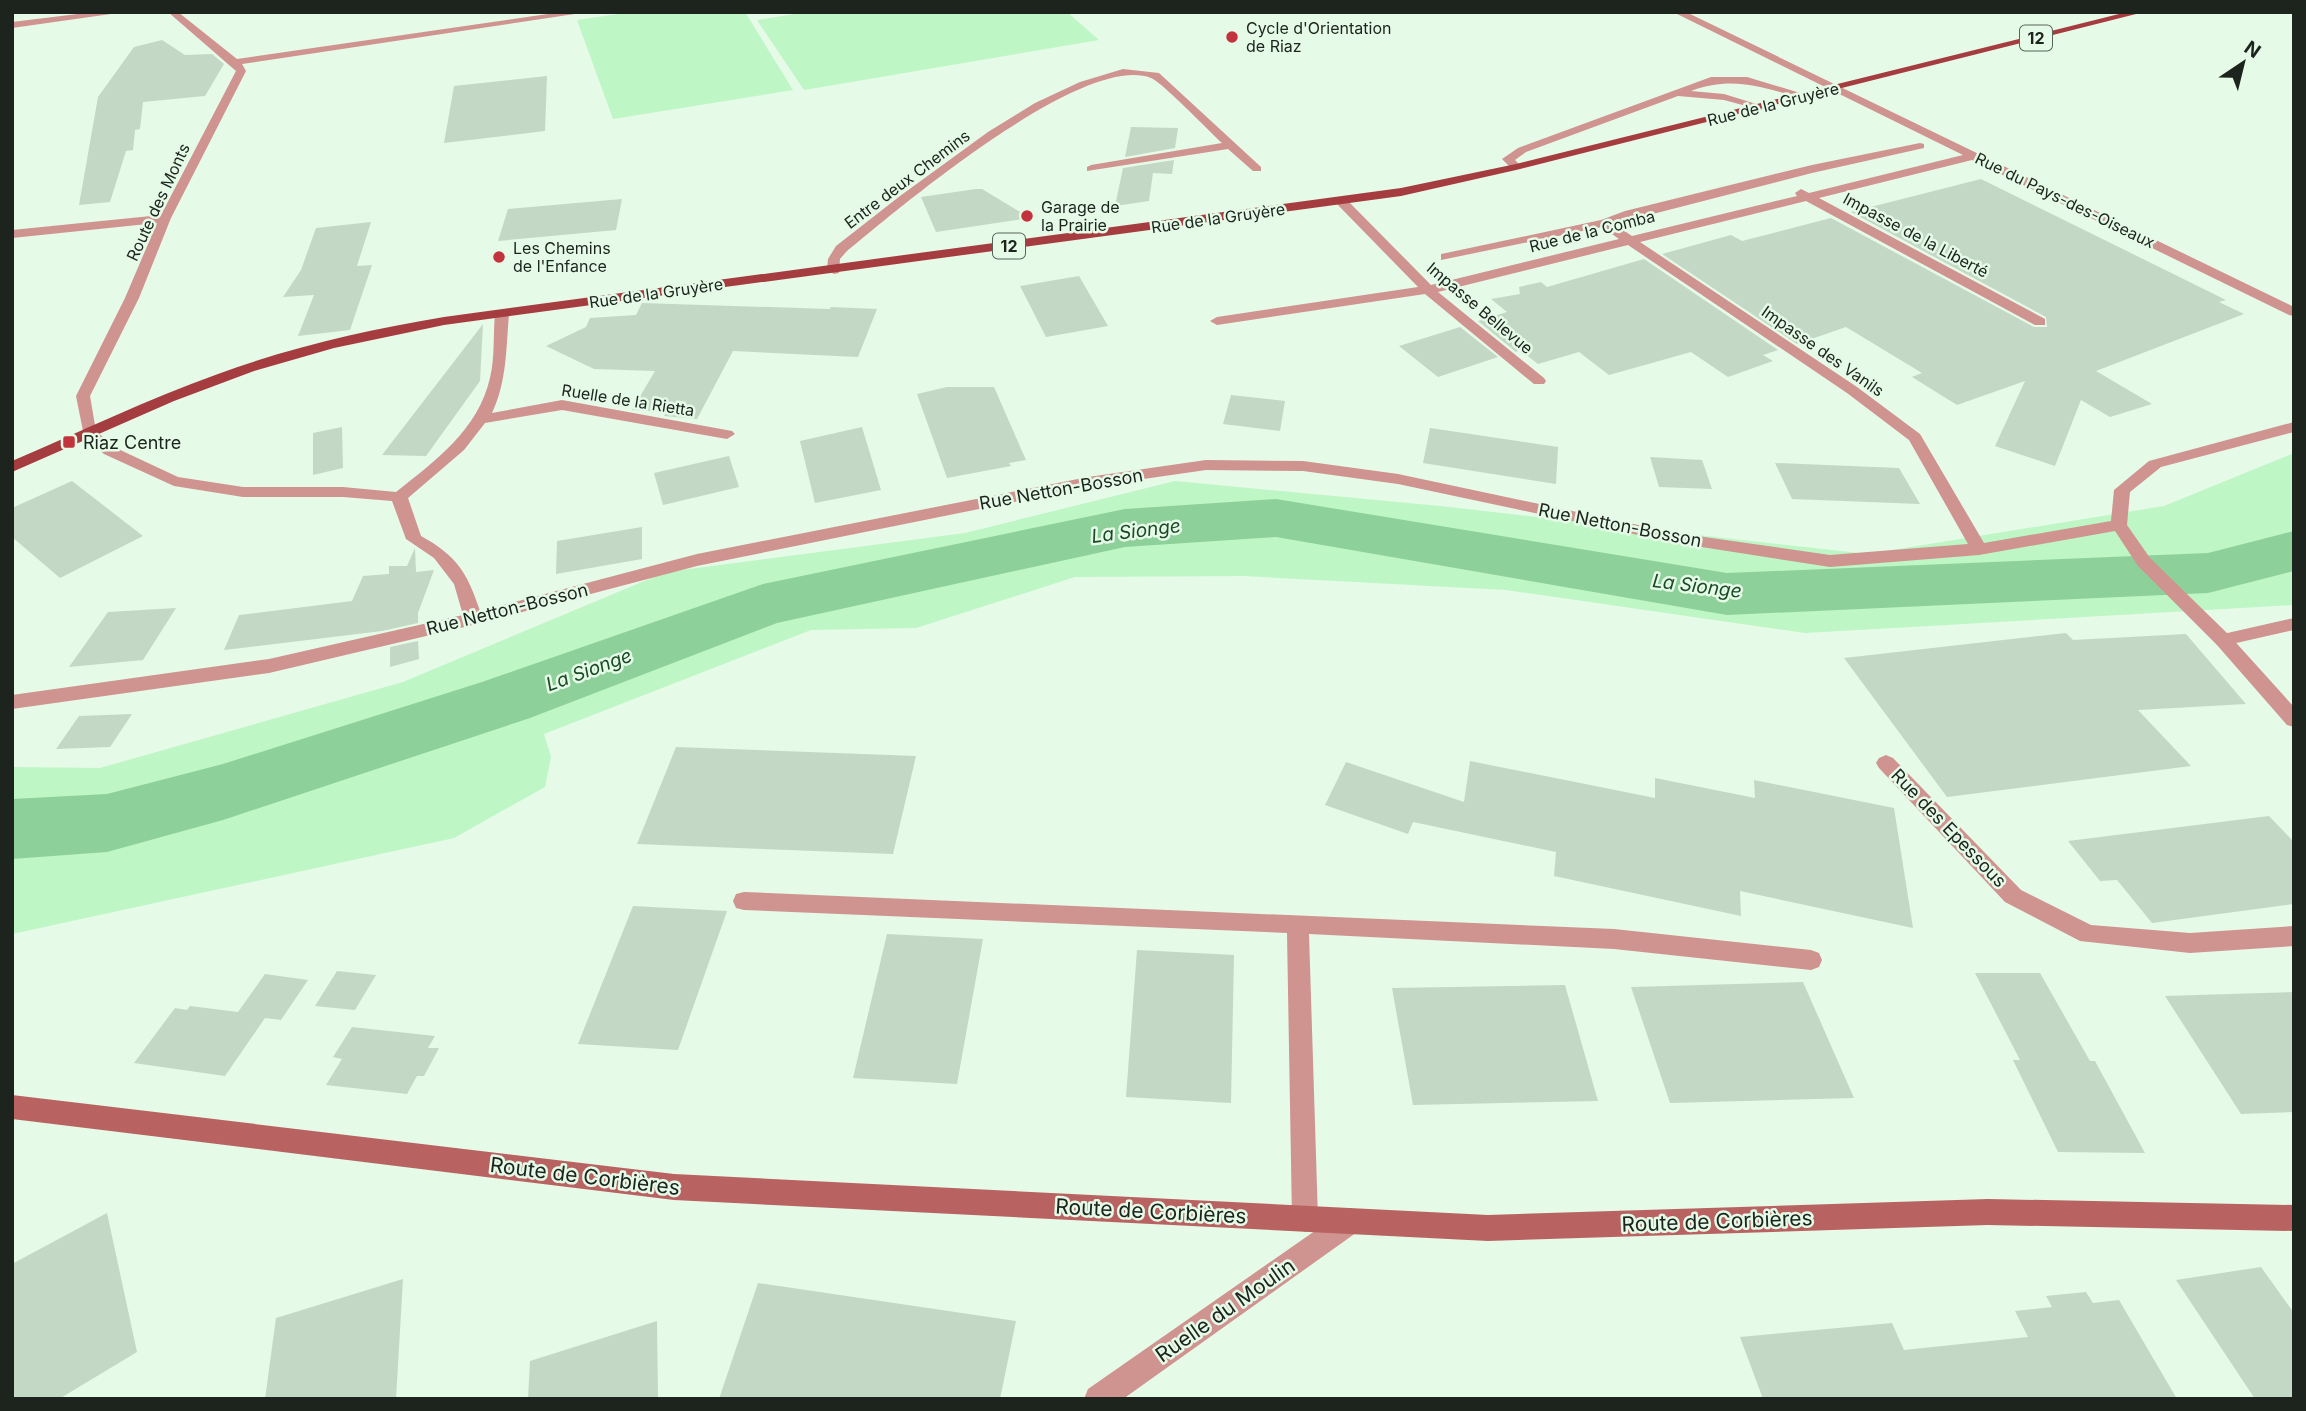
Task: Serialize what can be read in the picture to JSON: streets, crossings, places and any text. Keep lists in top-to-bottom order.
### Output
{
  "streets": {
    "main road": ["12", "Rue de la Gruyère", "Route de Corbières"],
    "street": [
      "Entre deux Chemins",
      "Rue du Pays-des-Oiseaux",
      "Route des Monts",
      "Rue de la Comba",
      "Impasse de la Liberté",
      "Impasse Bellevue",
      "Impasse des Vanils",
      "Ruelle de la Rietta",
      "Rue Netton-Bosson",
      "Rue des Epessous",
      "Ruelle du Moulin"
    ]
  },
  "crossings": [
    ["Rue de la Gruyère", "Entre deux Chemins"],
    ["Rue de la Gruyère", "Rue du Pays-des-Oiseaux"],
    ["Rue de la Gruyère", "Route des Monts"],
    ["Rue de la Gruyère", "Impasse Bellevue"],
    ["Rue du Pays-des-Oiseaux", "Rue de la Comba"],
    ["Rue de la Comba", "Impasse de la Liberté"],
    ["Rue de la Comba", "Impasse Bellevue"],
    ["Rue de la Comba", "Impasse des Vanils"],
    ["Impasse des Vanils", "Rue Netton-Bosson"],
    ["Route de Corbières", "Ruelle du Moulin"]
  ],
  "water": ["La Sionge"],
  "places": {
    "other": ["Cycle d'Orientation de Riaz", "Garage de la Prairie", "Les Chemins de l'Enfance"],
    "transit": ["Riaz Centre"]
  },
  "north": "top right"
}
